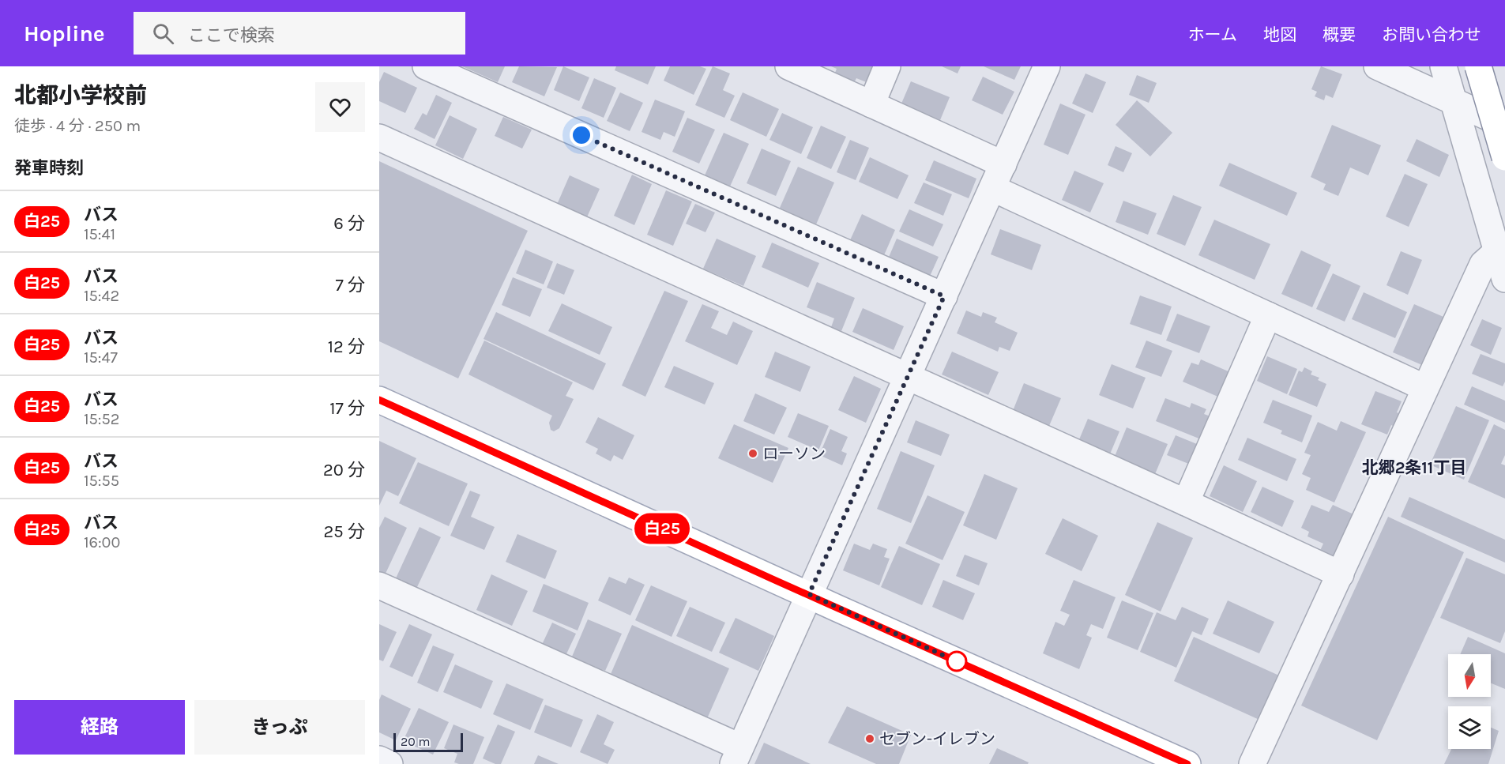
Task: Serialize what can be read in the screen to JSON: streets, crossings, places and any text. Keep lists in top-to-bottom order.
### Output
{
  "districts": ["北郷2条11丁目"],
  "places": ["ローソン", "セブン-イレブン"],
  "lines": ["bus line 白25"],
  "scale_bar": "20 m",
  "north": "bottom",
  "page": {
    "header": "Hopline",
    "search": "ここで検索",
    "nav": [
      "ホーム",
      "地図",
      "概要",
      "お問い合わせ"
    ],
    "heading": [
      ["北都小学校前", "徒歩 · 4 分 · 250 m"],
      "発車時刻"
    ],
    "on_map": "白25",
    "list": [
      {
        "mark": "白25",
        "name": "バス",
        "note": "15:41",
        "value": "6 分"
      },
      {
        "mark": "白25",
        "name": "バス",
        "note": "15:42",
        "value": "7 分"
      },
      {
        "mark": "白25",
        "name": "バス",
        "note": "15:47",
        "value": "12 分"
      },
      {
        "mark": "白25",
        "name": "バス",
        "note": "15:52",
        "value": "17 分"
      },
      {
        "mark": "白25",
        "name": "バス",
        "note": "15:55",
        "value": "20 分"
      },
      {
        "mark": "白25",
        "name": "バス",
        "note": "16:00",
        "value": "25 分"
      }
    ],
    "buttons": ["経路", "きっぷ"],
    "scale": "20 m"
  }
}
